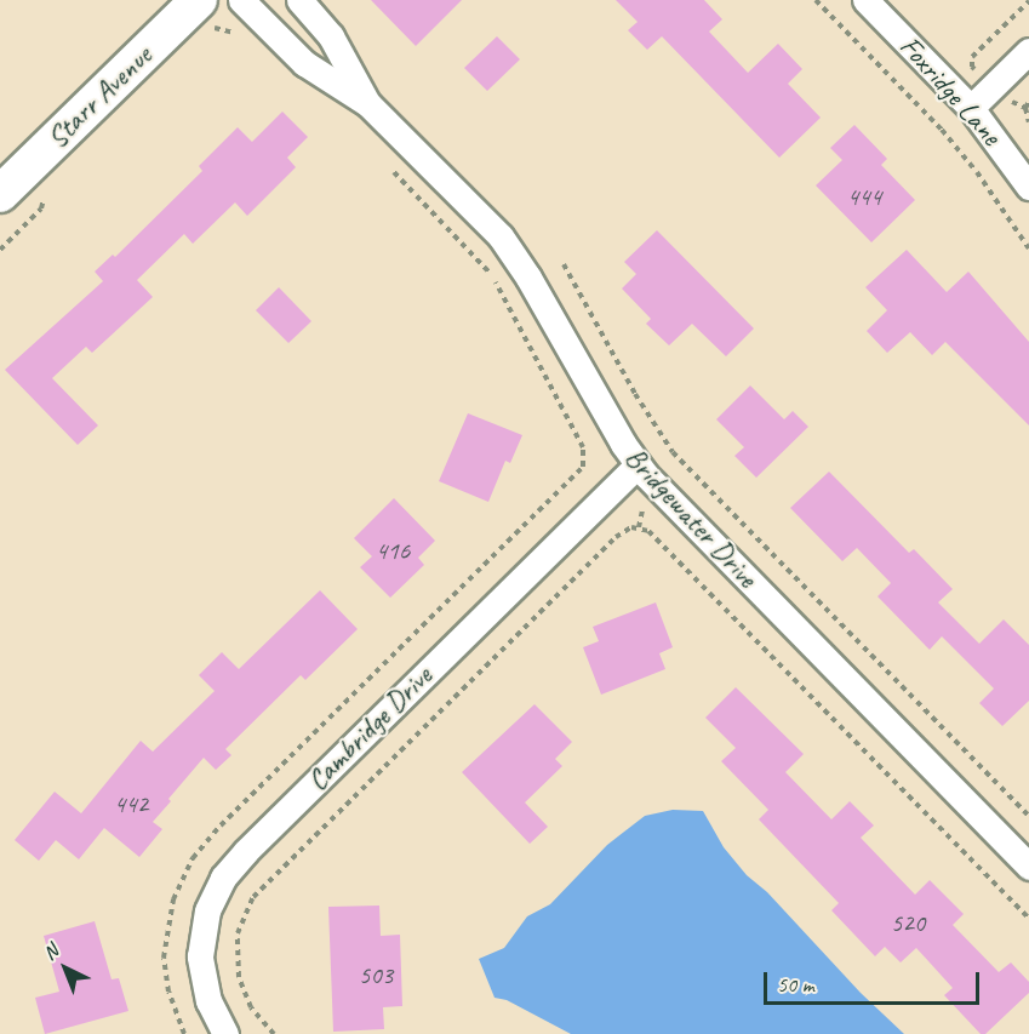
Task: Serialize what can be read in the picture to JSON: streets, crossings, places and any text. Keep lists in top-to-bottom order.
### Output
{
  "streets": {
    "street": [
      "Foxridge Lane",
      "Starr Avenue",
      "Bridgewater Drive",
      "Cambridge Drive"
    ]
  },
  "crossings": [
    ["Bridgewater Drive", "Cambridge Drive"]
  ],
  "house_numbers": [
    "444",
    "416",
    "442",
    "520",
    "503"
  ],
  "scale_bar": "50 m",
  "north": "top left"
}
